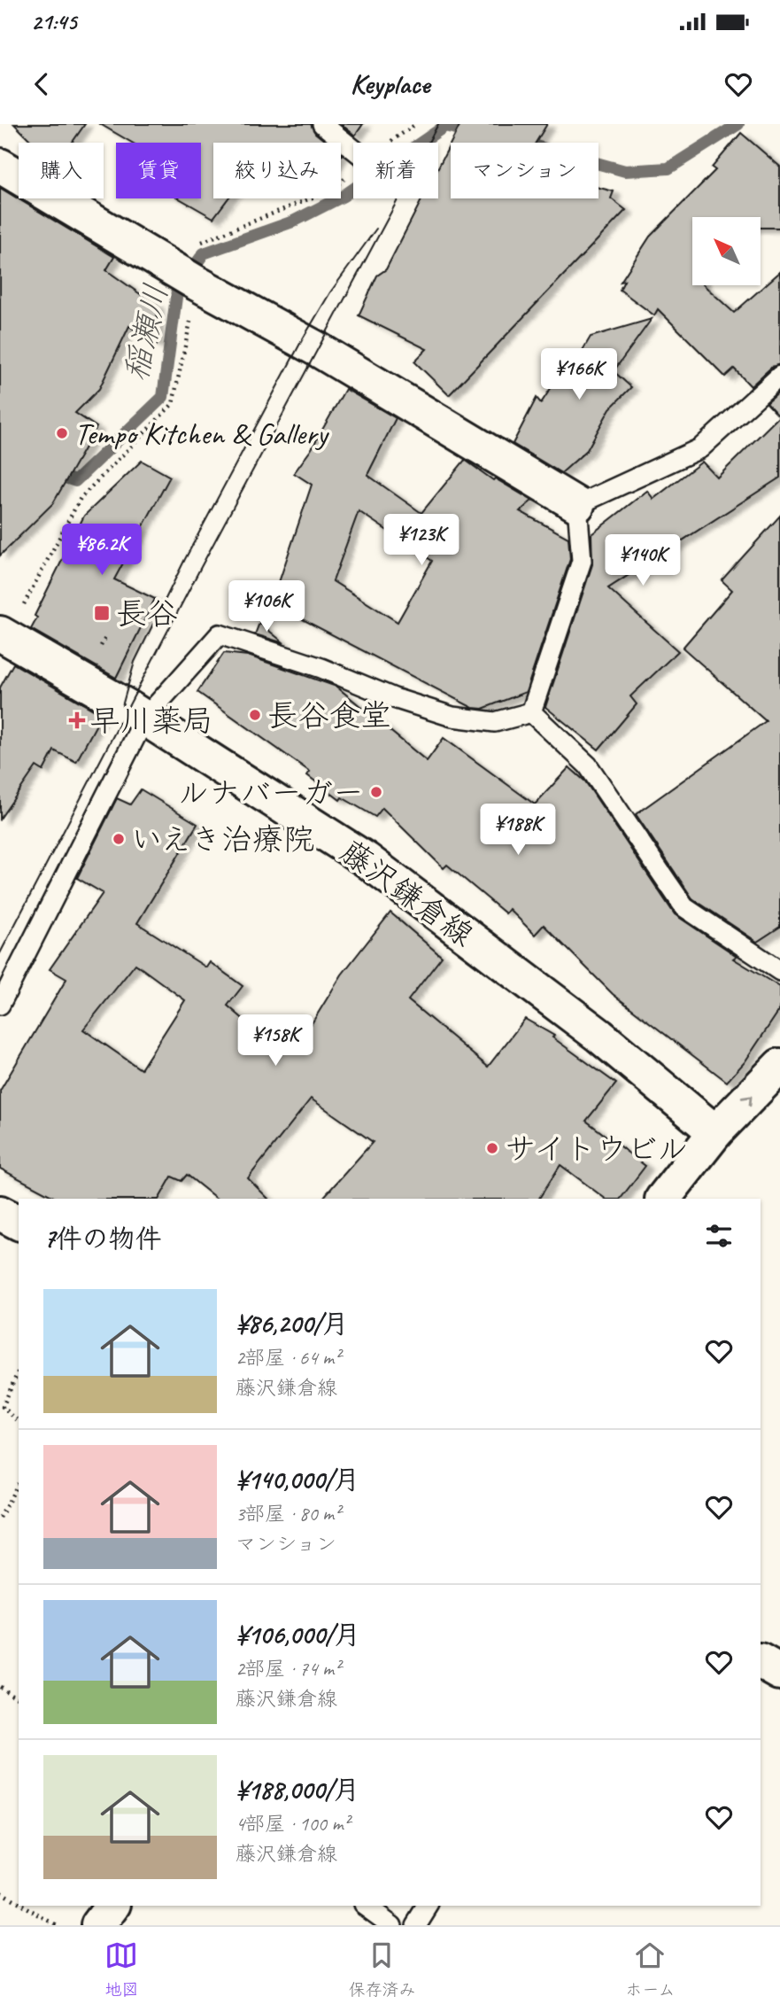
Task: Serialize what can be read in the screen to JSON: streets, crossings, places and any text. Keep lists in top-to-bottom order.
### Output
{
  "streets": {
    "main road": ["藤沢鎌倉線"]
  },
  "water": ["稲瀬川"],
  "places": {
    "other": [
      "Tempo Kitchen & Gallery",
      "長谷食堂",
      "ルナバーガー",
      "いえき治療院",
      "サイトウビル"
    ],
    "transit": ["長谷"],
    "health": ["早川薬局"]
  },
  "north": "top left",
  "page": {
    "status": "21:45",
    "header": "Keyplace",
    "chip": [
      "購入",
      "賃貸",
      "絞り込み",
      "新着",
      "マンション"
    ],
    "price": [
      "¥166K",
      "¥123K",
      "¥86.2K",
      "¥140K",
      "¥106K",
      "¥188K",
      "¥158K"
    ],
    "heading": "7件の物件",
    "list": [
      {
        "name": "¥86,200/月",
        "note": "2部屋 · 64 m² · 藤沢鎌倉線"
      },
      {
        "name": "¥140,000/月",
        "note": "3部屋 · 80 m² · マンション"
      },
      {
        "name": "¥106,000/月",
        "note": "2部屋 · 74 m² · 藤沢鎌倉線"
      },
      {
        "name": "¥188,000/月",
        "note": "4部屋 · 100 m² · 藤沢鎌倉線"
      }
    ],
    "tabs": ["地図", "保存済み", "ホーム"]
  }
}
